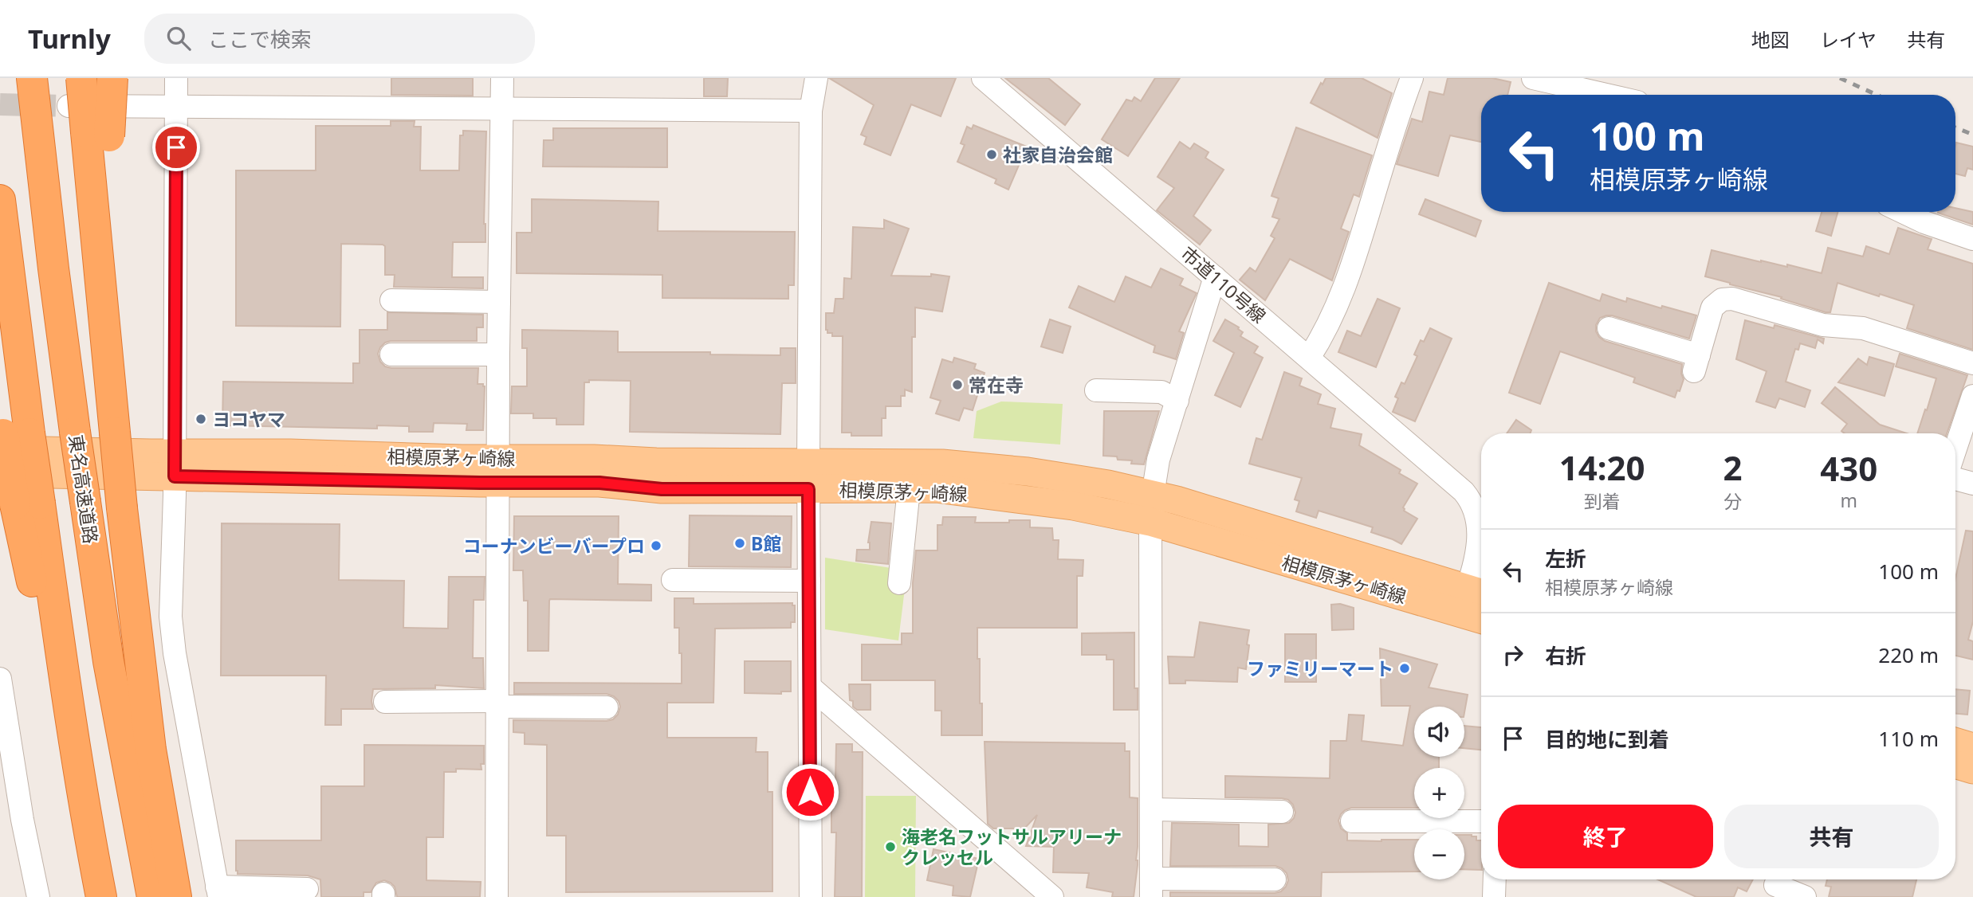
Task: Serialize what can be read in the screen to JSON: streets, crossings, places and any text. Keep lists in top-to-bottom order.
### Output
{
  "streets": {
    "highway": ["東名高速道路"],
    "main road": ["相模原茅ヶ崎線"],
    "street": ["市道110号線"]
  },
  "crossings": [
    ["市道110号線", "相模原茅ヶ崎線"]
  ],
  "places": [
    "社家自治会館",
    "常在寺",
    "ヨコヤマ",
    "B館",
    "コーナンビーバープロ",
    "ファミリーマート",
    "海老名フットサルアリーナ クレッセル"
  ],
  "page": {
    "header": "Turnly",
    "search": "ここで検索",
    "nav": ["地図", "レイヤ", "共有"],
    "turn": ["100 m", "相模原茅ヶ崎線"],
    "eta": [
      "14:20",
      "到着",
      "2",
      "分",
      "430",
      "m"
    ],
    "list": [
      {
        "name": "左折",
        "note": "相模原茅ヶ崎線",
        "value": "100 m"
      },
      {
        "name": "右折",
        "value": "220 m"
      },
      {
        "name": "目的地に到着",
        "value": "110 m"
      }
    ],
    "map_buttons": ["+", "−"],
    "buttons": ["終了", "共有"]
  }
}
